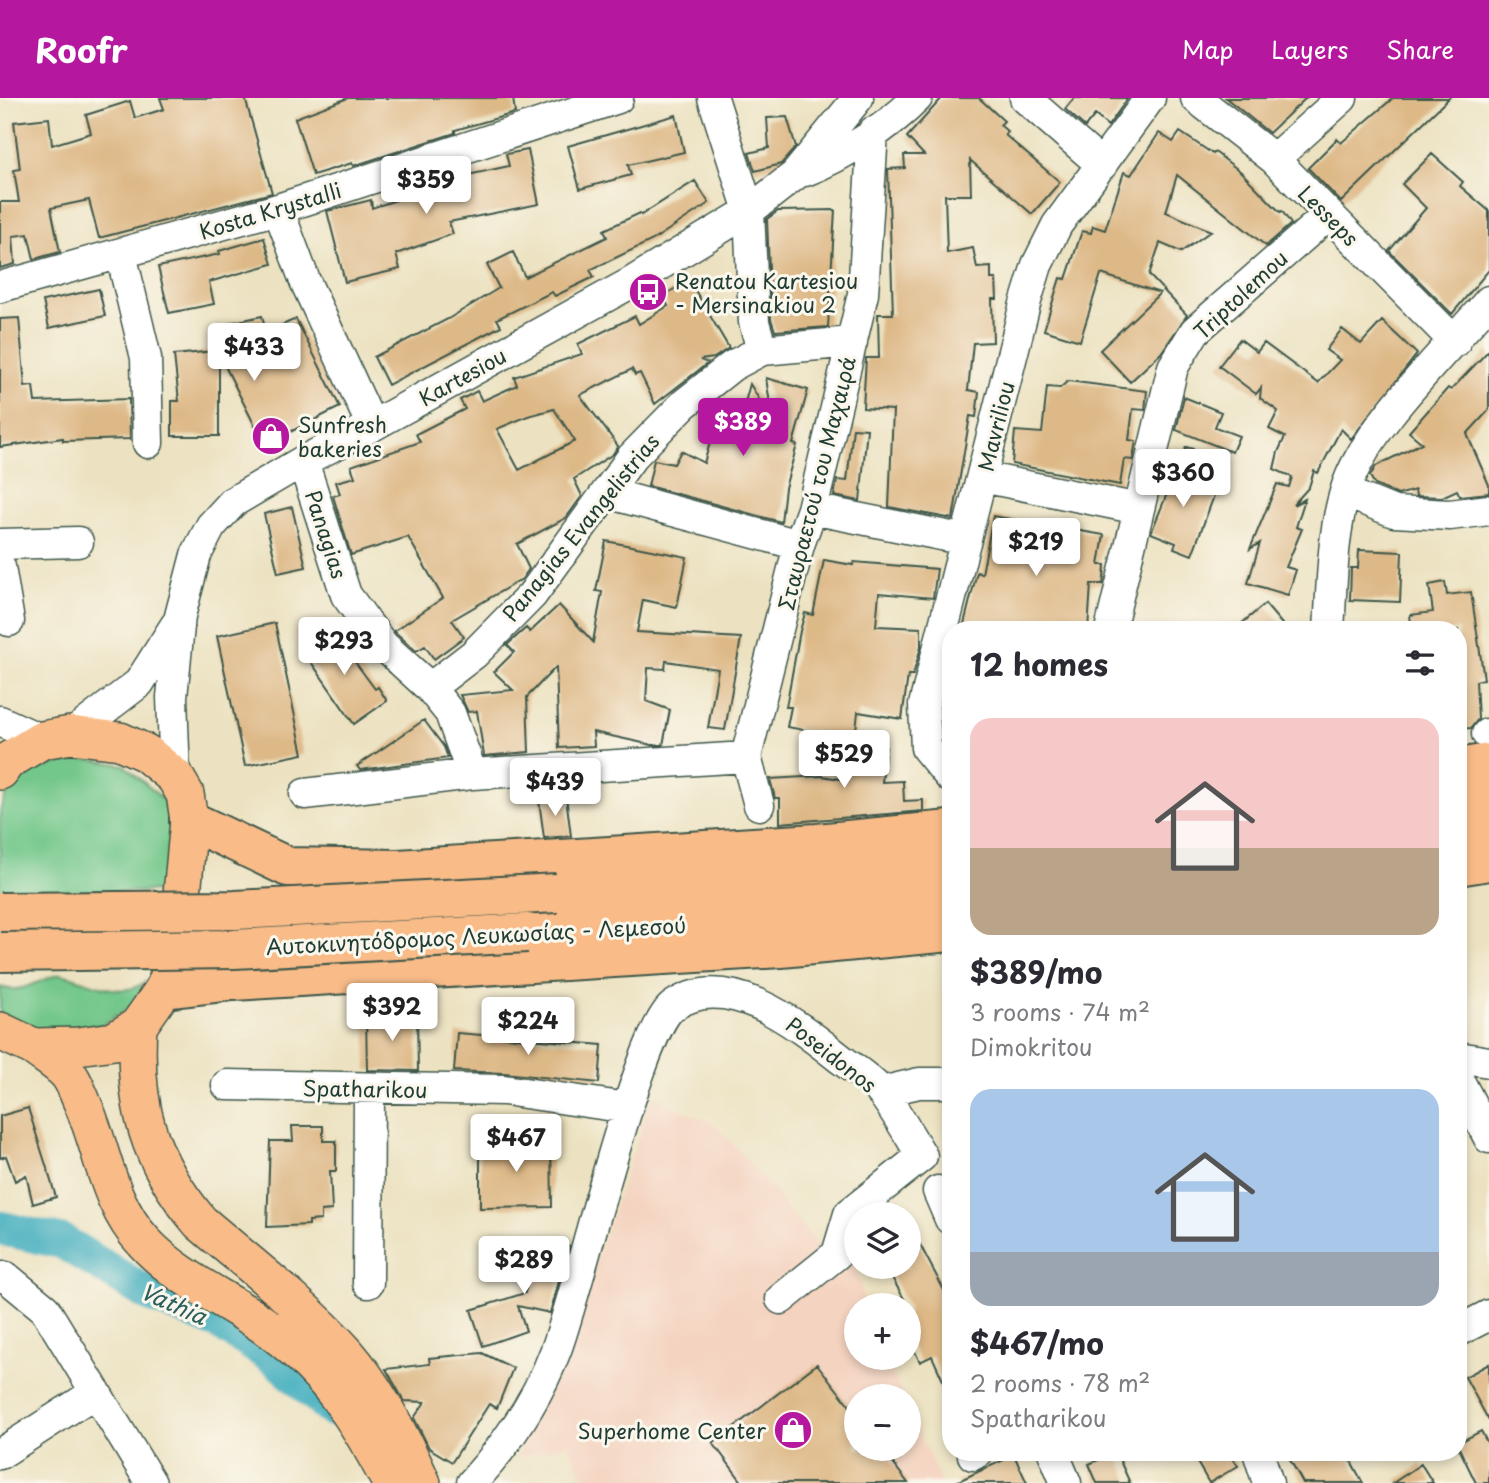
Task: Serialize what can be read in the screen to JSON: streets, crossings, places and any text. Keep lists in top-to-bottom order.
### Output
{
  "streets": {
    "highway": ["Αυτοκινητόδρομος Λευκωσίας - Λεμεσού"],
    "street": [
      "Kosta Krystalli",
      "Lesseps",
      "Triptolemou",
      "Kartesiou",
      "Mavriliou",
      "Σταυραετού του Μαχαιρά",
      "Panagias Evangelistrias",
      "Panagias",
      "Poseidonos",
      "Spatharikou"
    ]
  },
  "crossings": [
    ["Lesseps", "Triptolemou"],
    ["Kartesiou", "Σταυραετού του Μαχαιρά"],
    ["Kartesiou", "Panagias"],
    ["Σταυραετού του Μαχαιρά", "Panagias Evangelistrias"],
    ["Panagias Evangelistrias", "Panagias"],
    ["Poseidonos", "Spatharikou"]
  ],
  "water": ["Vathia"],
  "places": {
    "bus stop": ["Renatou Kartesiou - Mersinakiou 2"],
    "shop": ["Sunfresh bakeries", "Superhome Center"]
  },
  "page": {
    "header": "Roofr",
    "nav": ["Map", "Layers", "Share"],
    "price": [
      "$359",
      "$433",
      "$389",
      "$360",
      "$219",
      "$293",
      "$529",
      "$439",
      "$392",
      "$224",
      "$467",
      "$289"
    ],
    "heading": "12 homes",
    "list": [
      {
        "name": "$389/mo",
        "note": "3 rooms · 74 m² · Dimokritou"
      },
      {
        "name": "$467/mo",
        "note": "2 rooms · 78 m² · Spatharikou"
      }
    ],
    "map_buttons": ["+", "−"]
  }
}
